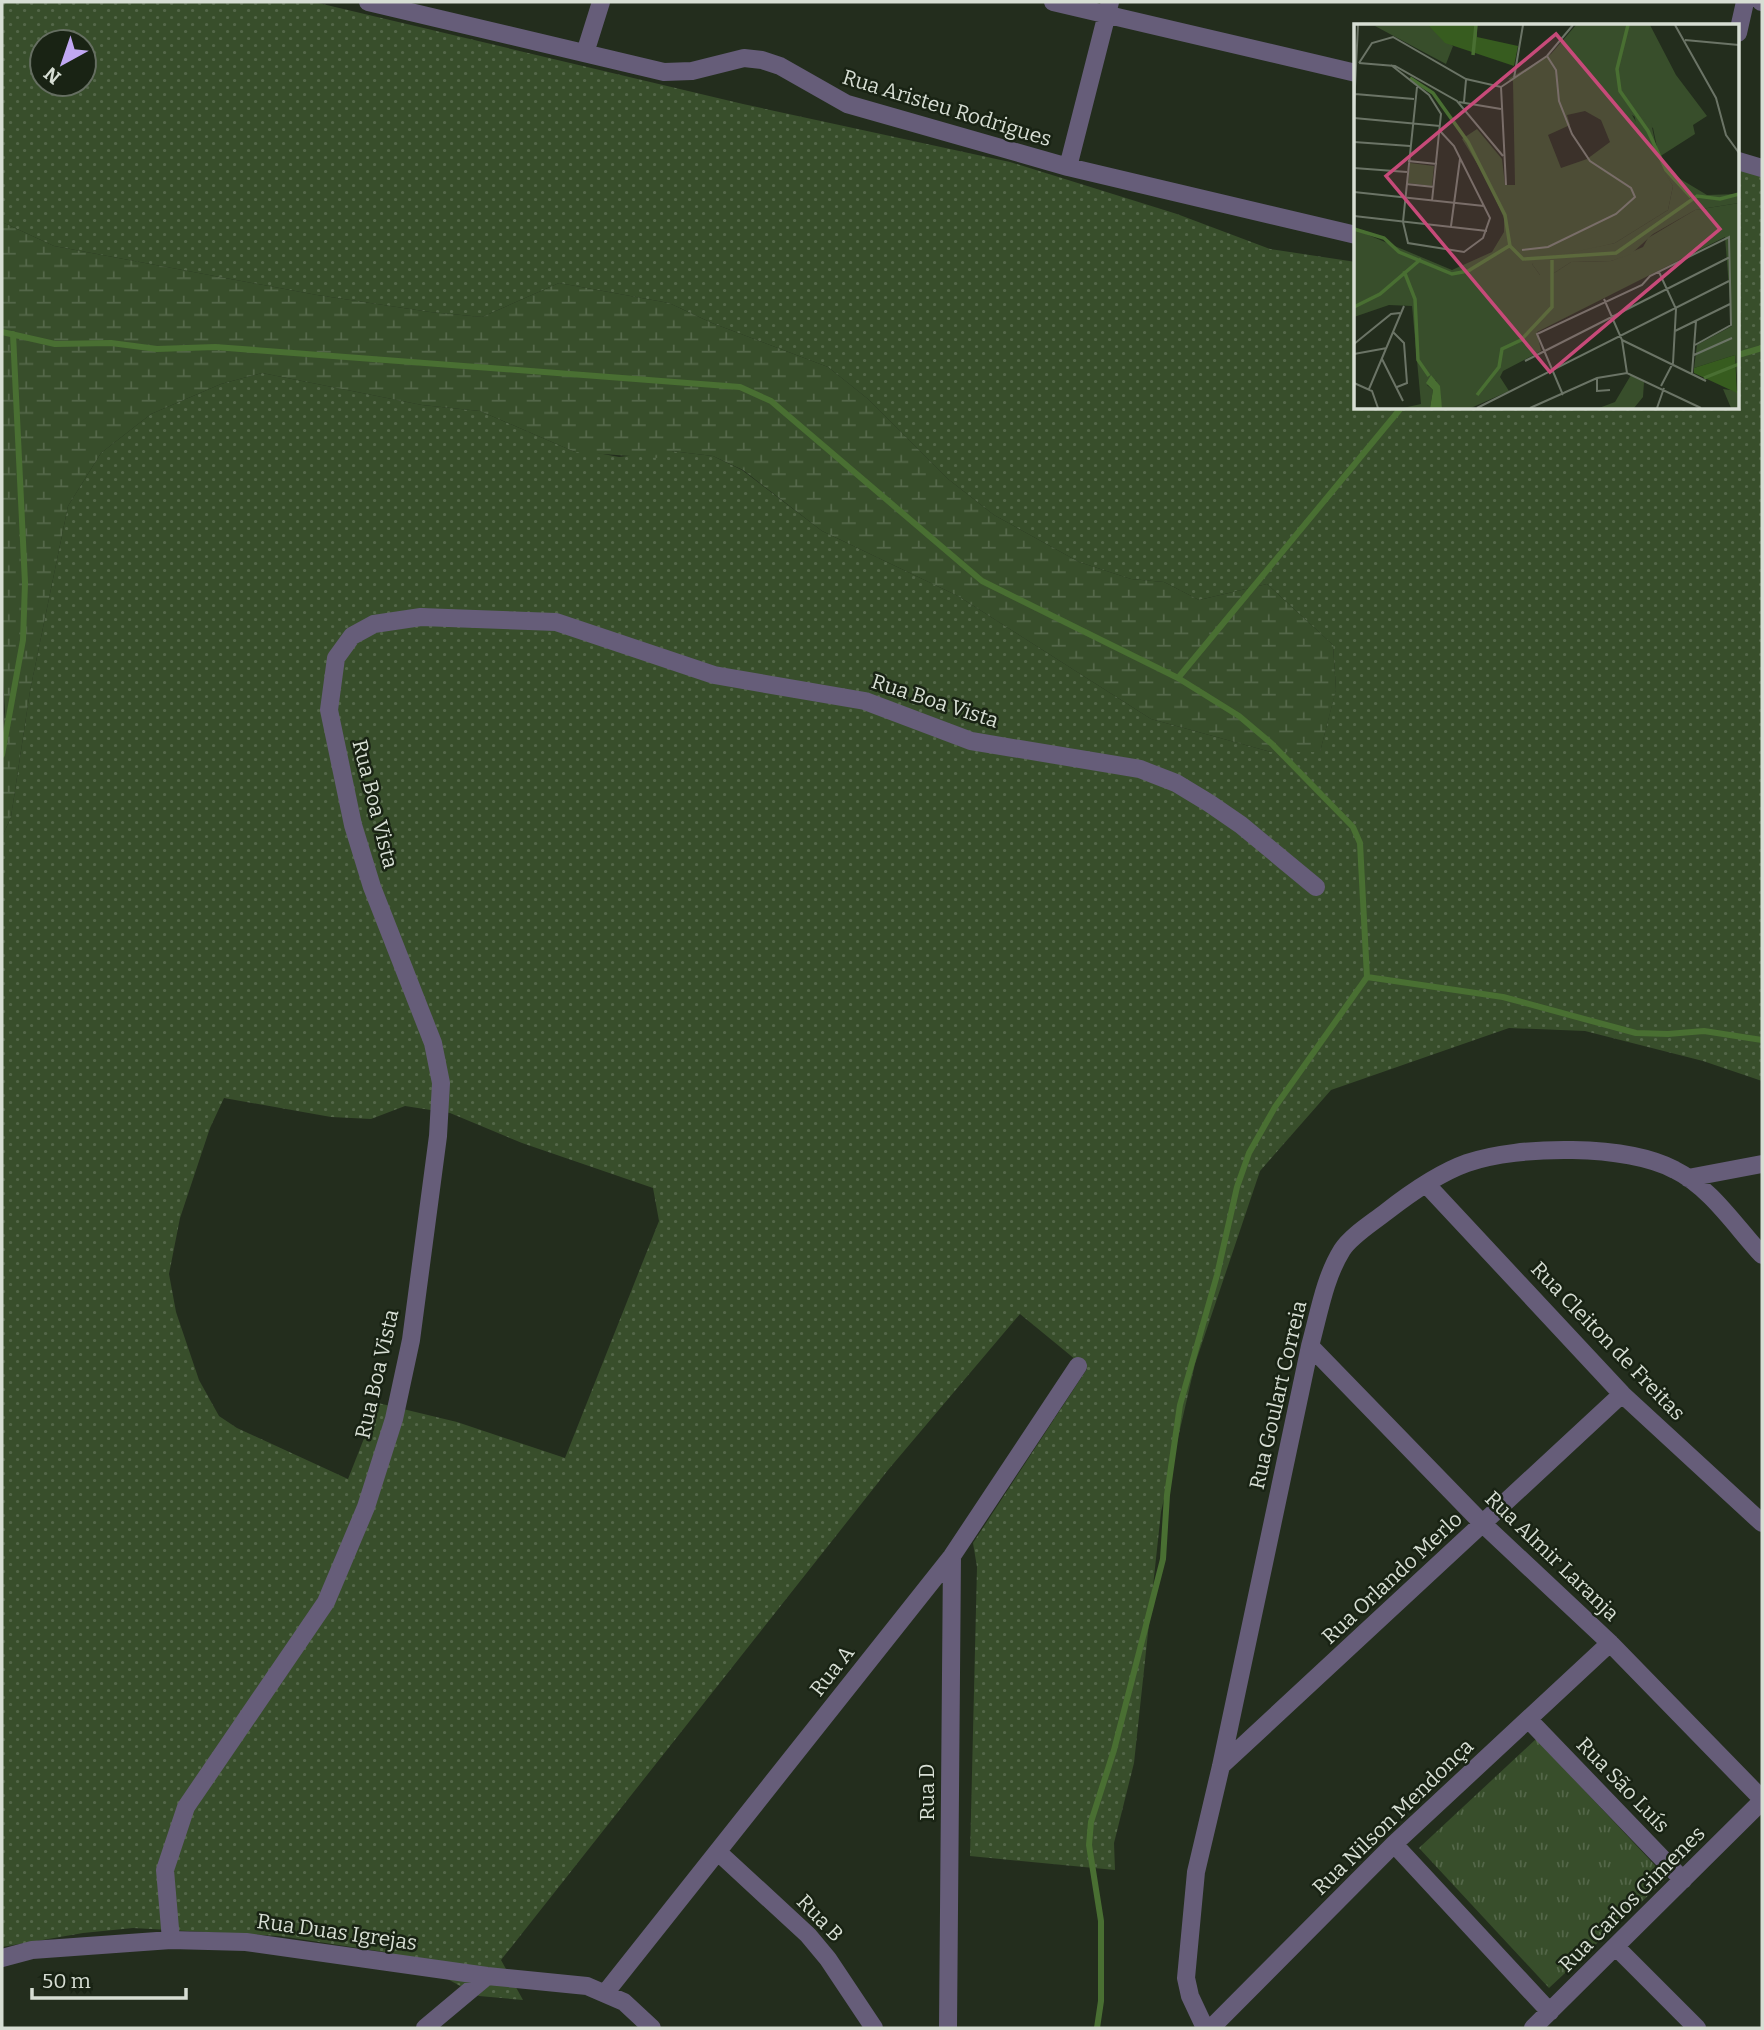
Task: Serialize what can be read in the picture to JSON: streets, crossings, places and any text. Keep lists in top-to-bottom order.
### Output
{
  "streets": {
    "street": [
      "Rua Aristeu Rodrigues",
      "Rua Boa Vista",
      "Rua Cleiton de Freitas",
      "Rua Goulart Correia",
      "Rua Almir Laranja",
      "Rua Orlando Merlo",
      "Rua A",
      "Rua São Luís",
      "Rua D",
      "Rua Nilson Mendonça",
      "Rua Carlos Gimenes",
      "Rua B",
      "Rua Duas Igrejas"
    ]
  },
  "crossings": [
    ["Rua Boa Vista", "Rua Duas Igrejas"],
    ["Rua Cleiton de Freitas", "Rua Goulart Correia"],
    ["Rua Cleiton de Freitas", "Rua Orlando Merlo"],
    ["Rua Goulart Correia", "Rua Almir Laranja"],
    ["Rua Goulart Correia", "Rua Orlando Merlo"],
    ["Rua Almir Laranja", "Rua Orlando Merlo"],
    ["Rua Almir Laranja", "Rua Nilson Mendonça"],
    ["Rua Almir Laranja", "Rua Carlos Gimenes"],
    ["Rua A", "Rua D"],
    ["Rua A", "Rua B"],
    ["Rua A", "Rua Duas Igrejas"],
    ["Rua São Luís", "Rua Nilson Mendonça"],
    ["Rua São Luís", "Rua Carlos Gimenes"]
  ],
  "scale_bar": "50 m",
  "north": "bottom left"
}
